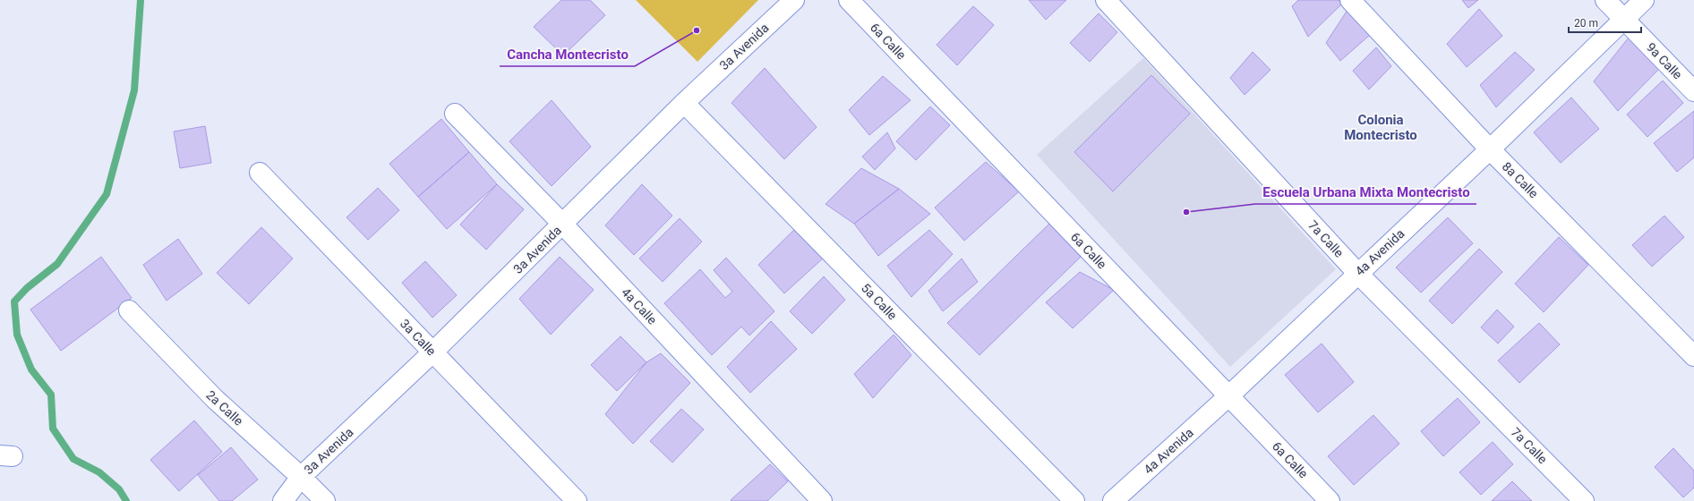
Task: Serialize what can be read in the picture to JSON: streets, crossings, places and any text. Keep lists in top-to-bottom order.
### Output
{
  "streets": {
    "street": [
      "6a Calle",
      "3a Avenida",
      "9a Calle",
      "8a Calle",
      "7a Calle",
      "4a Avenida",
      "5a Calle",
      "4a Calle",
      "3a Calle",
      "2a Calle"
    ]
  },
  "crossings": [
    ["6a Calle", "4a Avenida"],
    ["3a Avenida", "5a Calle"],
    ["3a Avenida", "4a Calle"],
    ["3a Avenida", "3a Calle"],
    ["3a Avenida", "2a Calle"],
    ["9a Calle", "4a Avenida"],
    ["8a Calle", "4a Avenida"],
    ["7a Calle", "4a Avenida"]
  ],
  "districts": ["Colonia Montecristo"],
  "places": ["Cancha Montecristo", "Escuela Urbana Mixta Montecristo"],
  "scale_bar": "20 m"
}
